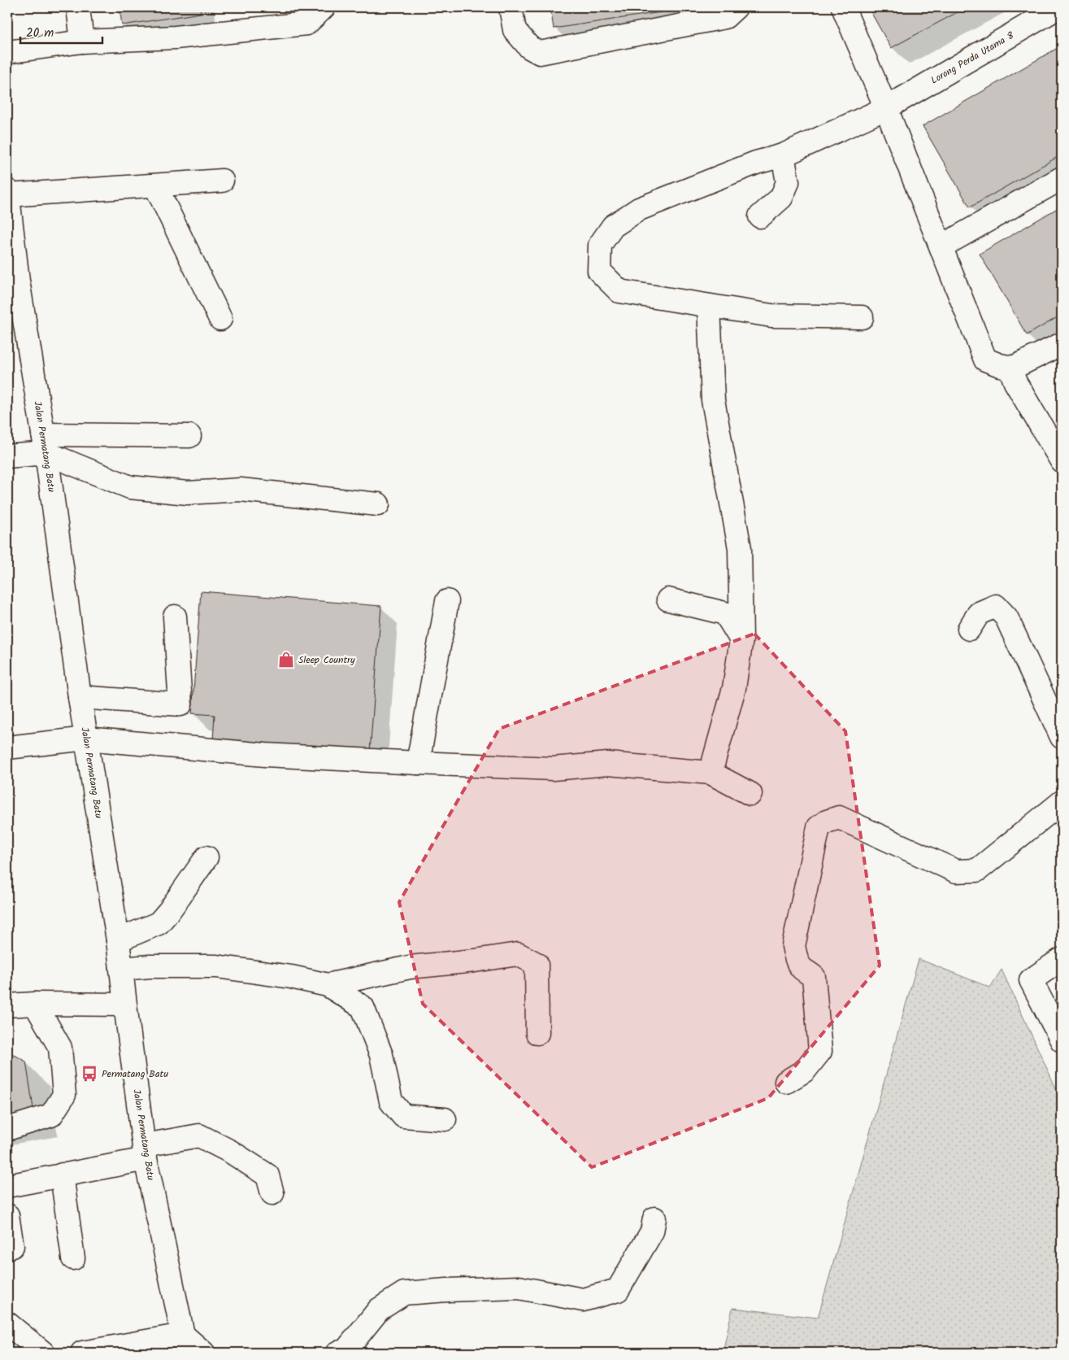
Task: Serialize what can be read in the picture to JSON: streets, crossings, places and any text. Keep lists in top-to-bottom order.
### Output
{
  "streets": {
    "street": ["Lorong Perda Utama 8", "Jalan Permatang Batu"]
  },
  "places": {
    "shop": ["Sleep Country"],
    "bus stop": ["Permatang Batu"]
  },
  "scale_bar": "20 m"
}
